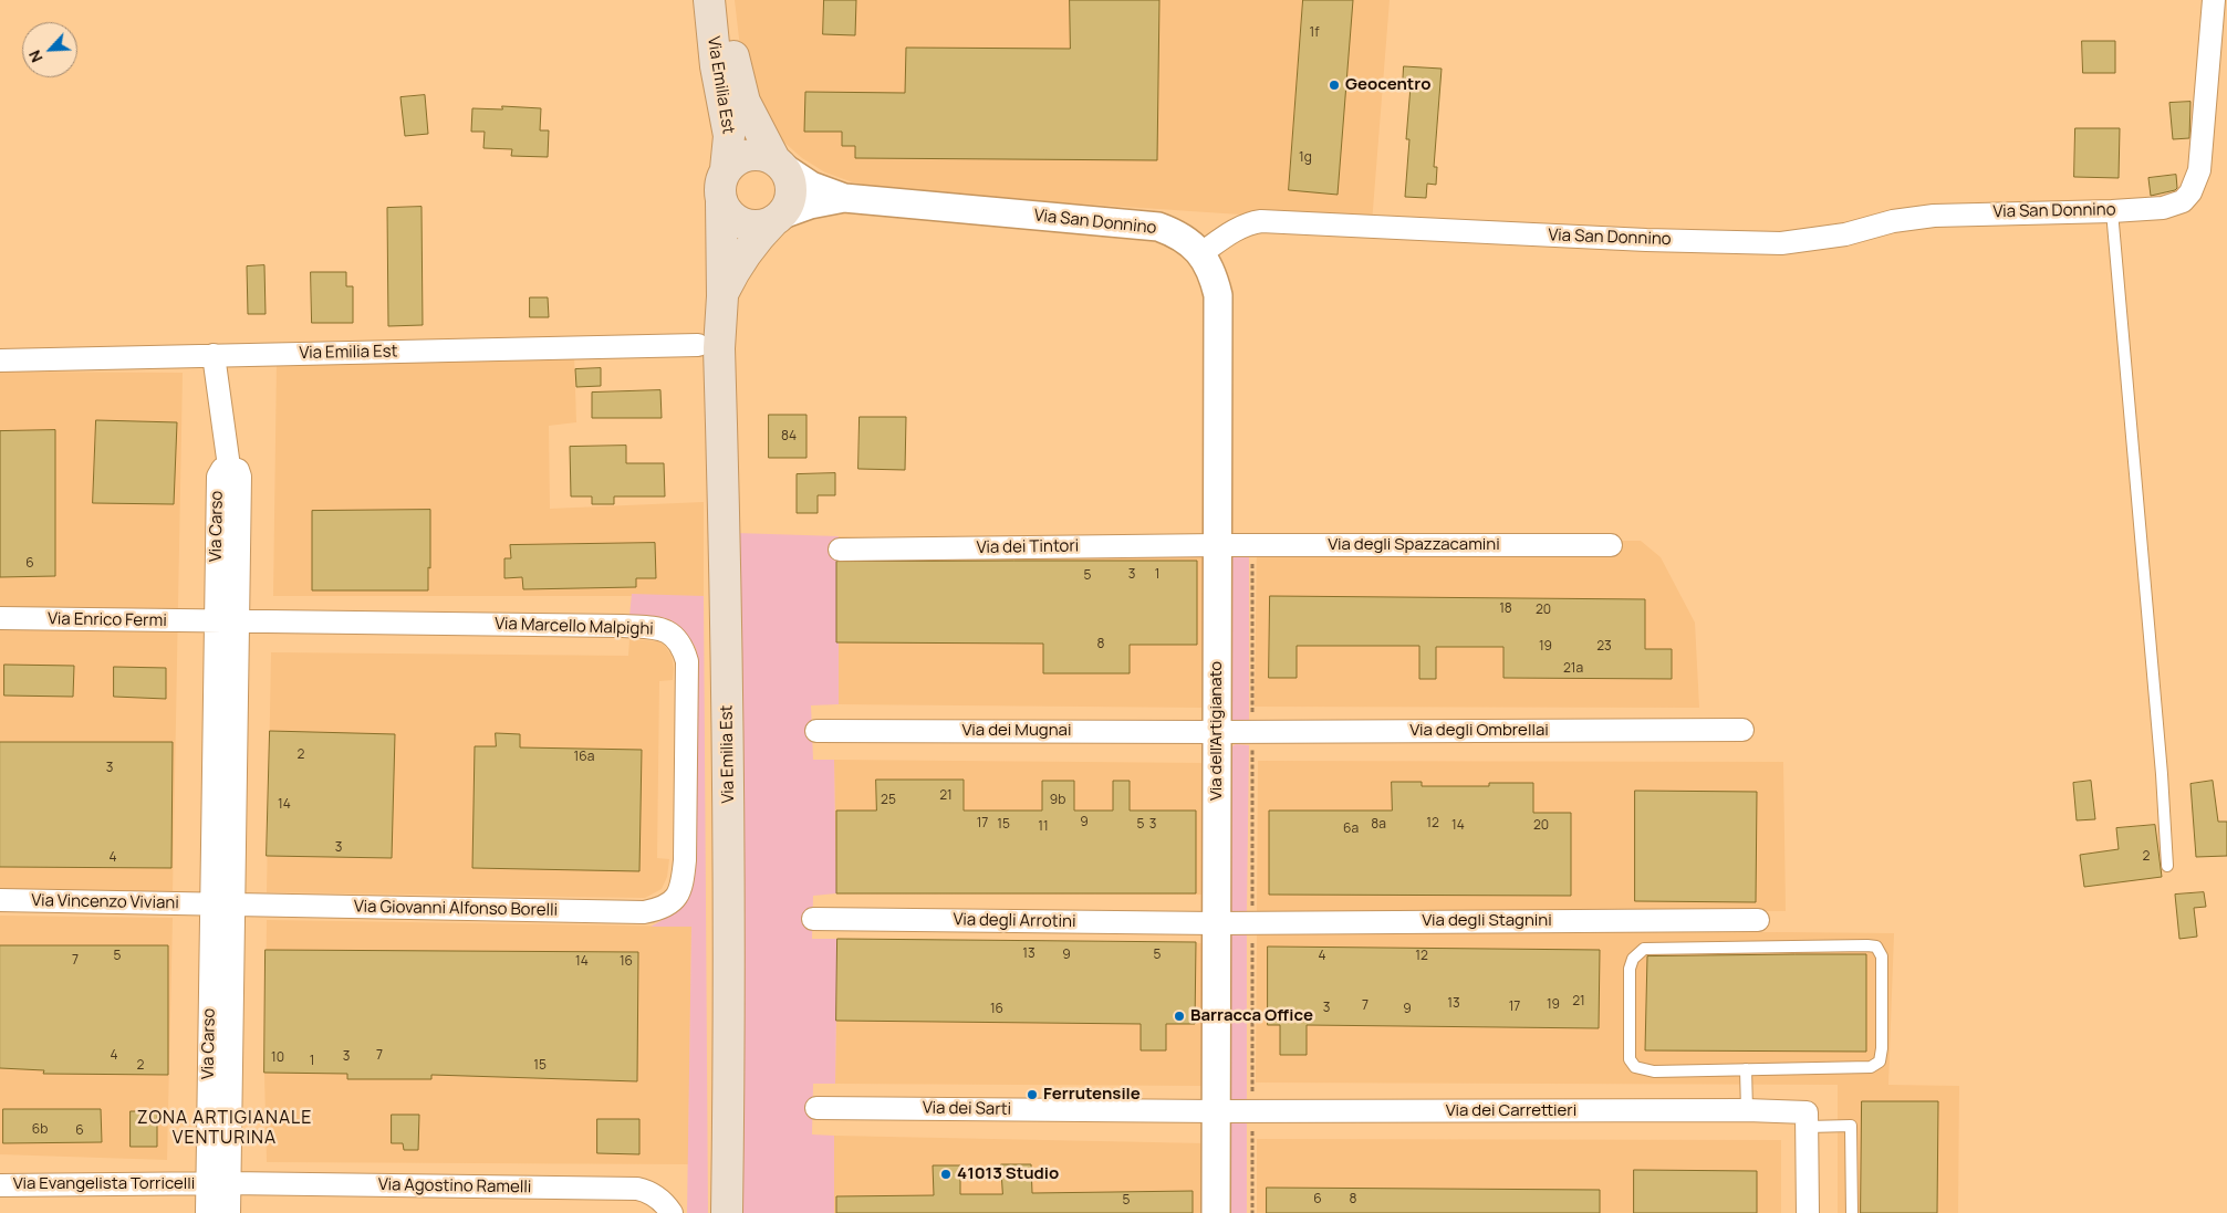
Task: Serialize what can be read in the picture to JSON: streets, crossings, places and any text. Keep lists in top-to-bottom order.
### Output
{
  "streets": {
    "main road": ["Via Emilia Est"],
    "street": [
      "Via San Donnino",
      "Via Carso",
      "Via degli Spazzacamini",
      "Via dei Tintori",
      "Via Enrico Fermi",
      "Via Marcello Malpighi",
      "Via dei Mugnai",
      "Via dell'Artigianato",
      "Via degli Ombrellai",
      "Via Vincenzo Viviani",
      "Via Giovanni Alfonso Borelli",
      "Via degli Arrotini",
      "Via degli Stagnini",
      "Via dei Sarti",
      "Via dei Carrettieri",
      "Via Evangelista Torricelli",
      "Via Agostino Ramelli"
    ]
  },
  "crossings": [
    ["Via Emilia Est", "Via San Donnino"],
    ["Via San Donnino", "Via dell'Artigianato"],
    ["Via Carso", "Via Enrico Fermi"],
    ["Via Carso", "Via Marcello Malpighi"],
    ["Via Carso", "Via Vincenzo Viviani"],
    ["Via Carso", "Via Giovanni Alfonso Borelli"],
    ["Via Carso", "Via Evangelista Torricelli"],
    ["Via Carso", "Via Agostino Ramelli"],
    ["Via degli Spazzacamini", "Via dei Tintori"],
    ["Via degli Spazzacamini", "Via dell'Artigianato"],
    ["Via dei Tintori", "Via dell'Artigianato"],
    ["Via Marcello Malpighi", "Via Giovanni Alfonso Borelli"],
    ["Via dei Mugnai", "Via dell'Artigianato"],
    ["Via dei Mugnai", "Via degli Ombrellai"],
    ["Via dell'Artigianato", "Via degli Ombrellai"],
    ["Via dell'Artigianato", "Via degli Arrotini"],
    ["Via dell'Artigianato", "Via degli Stagnini"],
    ["Via dell'Artigianato", "Via dei Sarti"],
    ["Via dell'Artigianato", "Via dei Carrettieri"],
    ["Via degli Arrotini", "Via degli Stagnini"],
    ["Via dei Sarti", "Via dei Carrettieri"],
    ["Via Evangelista Torricelli", "Via Agostino Ramelli"]
  ],
  "districts": ["ZONA ARTIGIANALE VENTURINA"],
  "places": [
    "Geocentro",
    "Barracca Office",
    "Ferrutensile",
    "41013 Studio"
  ],
  "house_numbers": [
    "1f",
    "1g",
    "84",
    "6",
    "3",
    "1",
    "5",
    "18",
    "20",
    "8",
    "19",
    "23",
    "21a",
    "2",
    "16a",
    "3",
    "21",
    "25",
    "9b",
    "14",
    "9",
    "17",
    "12",
    "15",
    "5",
    "3",
    "8a",
    "14",
    "20",
    "11",
    "6a",
    "3",
    "2",
    "4",
    "13",
    "9",
    "5",
    "5",
    "4",
    "12",
    "7",
    "14",
    "16",
    "21",
    "13",
    "19",
    "7",
    "17",
    "3",
    "16",
    "9",
    "4",
    "7",
    "3",
    "10",
    "1",
    "2",
    "15",
    "6b",
    "6",
    "6",
    "8",
    "5"
  ],
  "north": "bottom left"
}
